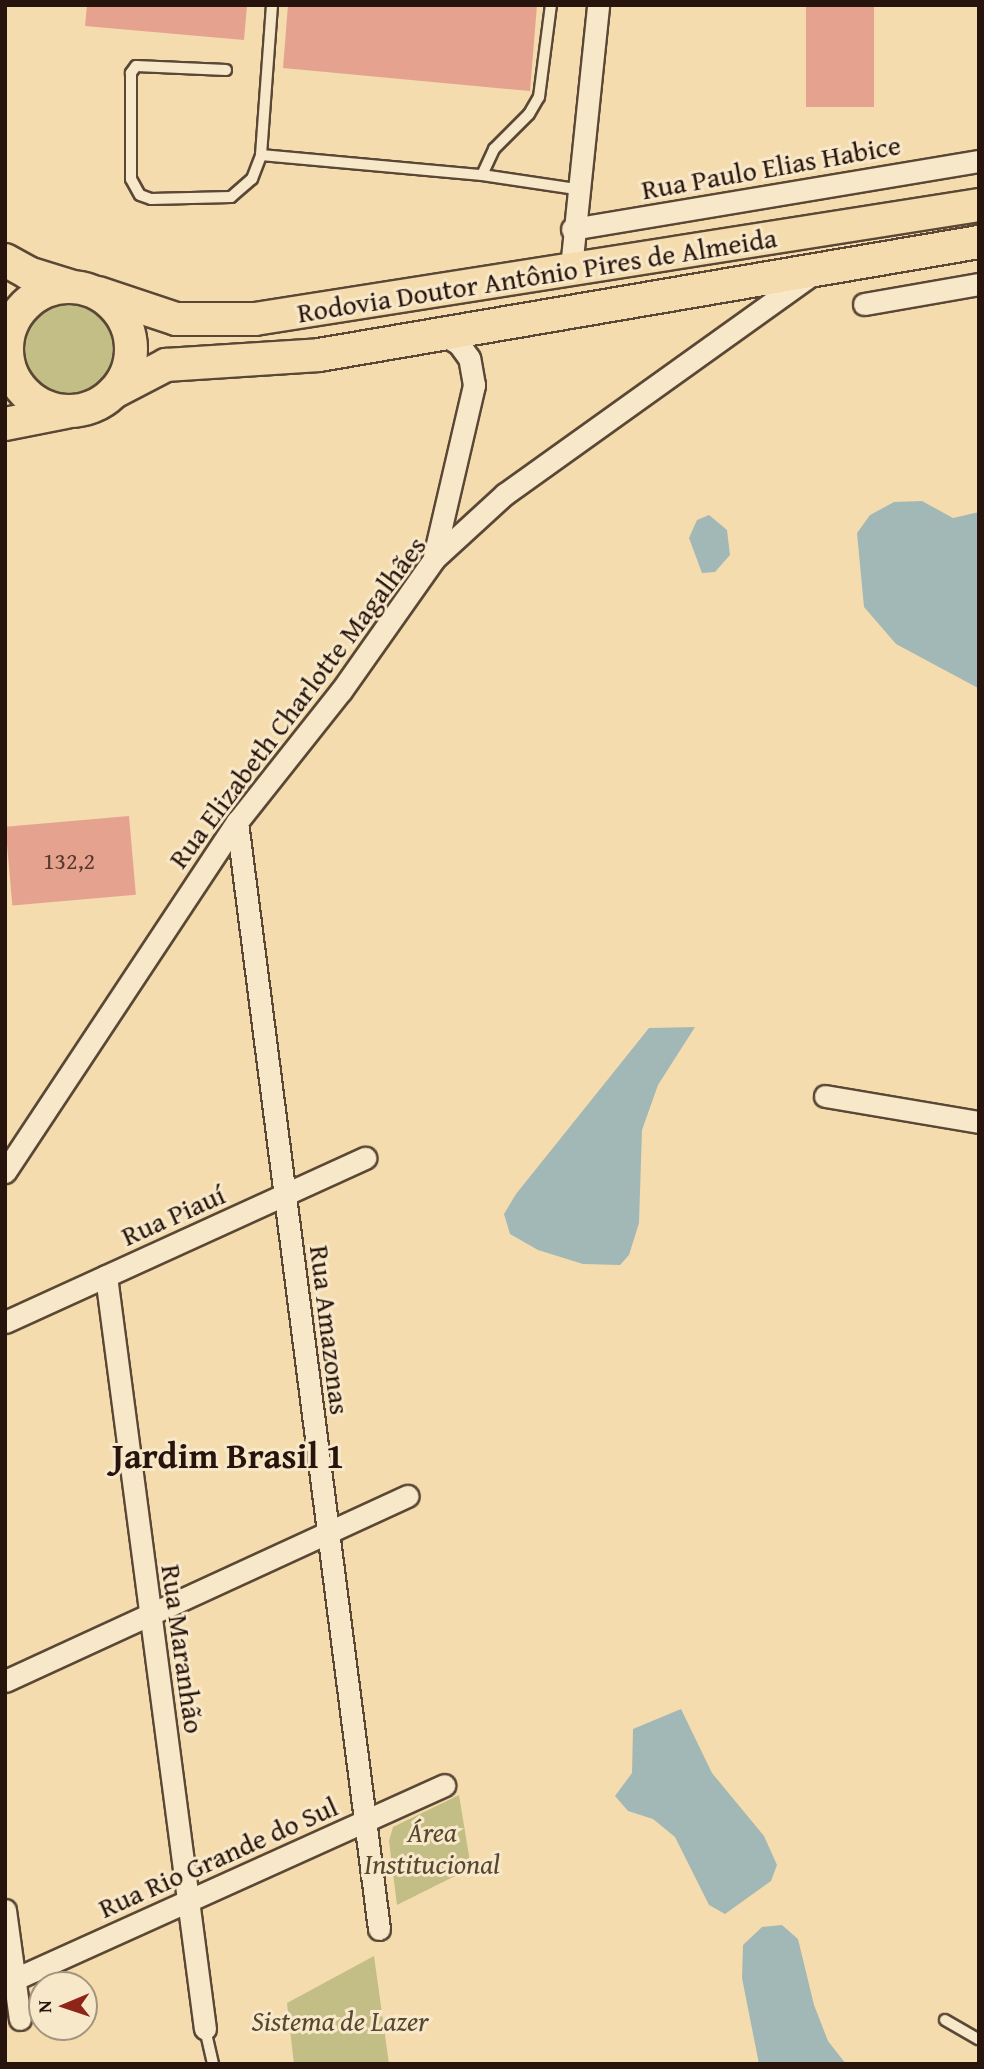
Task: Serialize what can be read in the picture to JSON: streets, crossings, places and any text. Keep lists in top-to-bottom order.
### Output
{
  "streets": {
    "main road": ["Rodovia Doutor Antônio Pires de Almeida"],
    "street": [
      "Rua Paulo Elias Habice",
      "Rua Elizabeth Charlotte Magalhães",
      "Rua Piauí",
      "Rua Amazonas",
      "Rua Maranhão",
      "Rua Rio Grande do Sul"
    ]
  },
  "crossings": [
    ["Rodovia Doutor Antônio Pires de Almeida", "Rua Elizabeth Charlotte Magalhães"],
    ["Rua Elizabeth Charlotte Magalhães", "Rua Amazonas"],
    ["Rua Piauí", "Rua Amazonas"],
    ["Rua Piauí", "Rua Maranhão"],
    ["Rua Amazonas", "Rua Rio Grande do Sul"],
    ["Rua Maranhão", "Rua Rio Grande do Sul"]
  ],
  "districts": ["Jardim Brasil 1"],
  "parks": ["Área Institucional", "Sistema de Lazer"],
  "house_numbers": ["132,2"],
  "north": "left"
}
